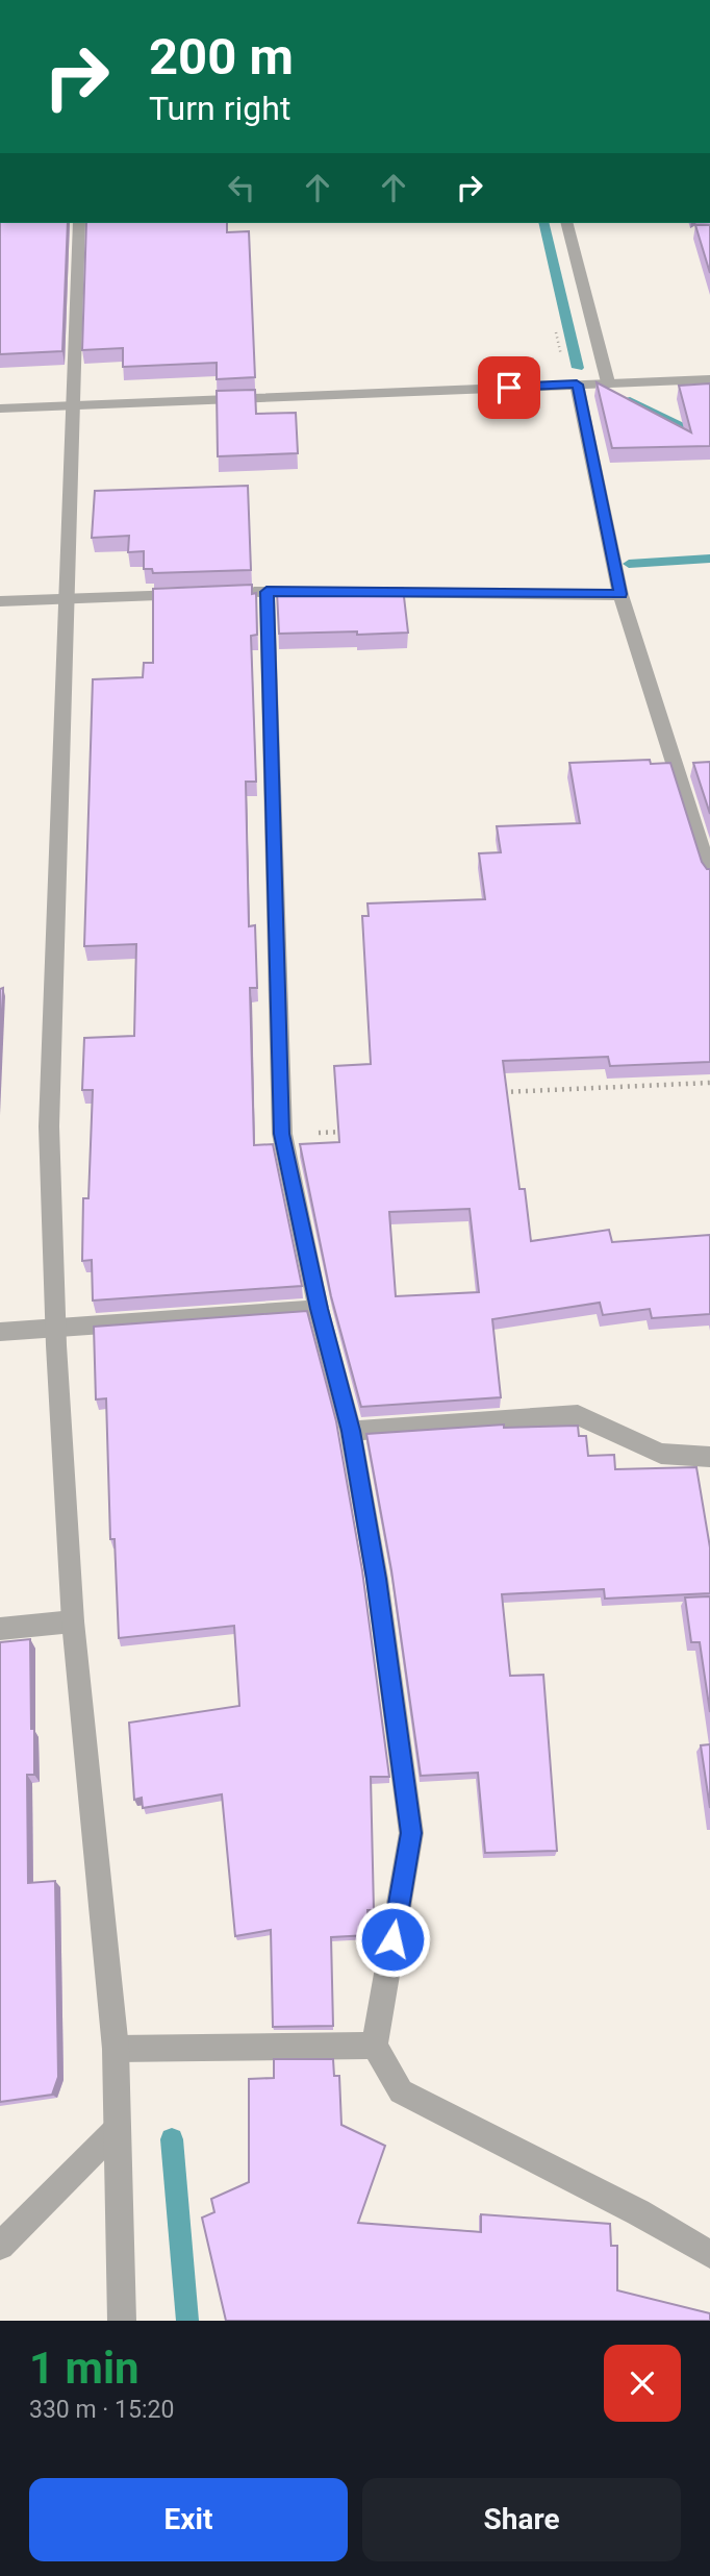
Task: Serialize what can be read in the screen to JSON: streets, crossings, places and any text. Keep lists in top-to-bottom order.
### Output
{
  "page": {
    "turn": ["200 m", "Turn right"],
    "heading": ["1 min", "330 m · 15:20"],
    "buttons": ["Exit", "Share"]
  }
}
